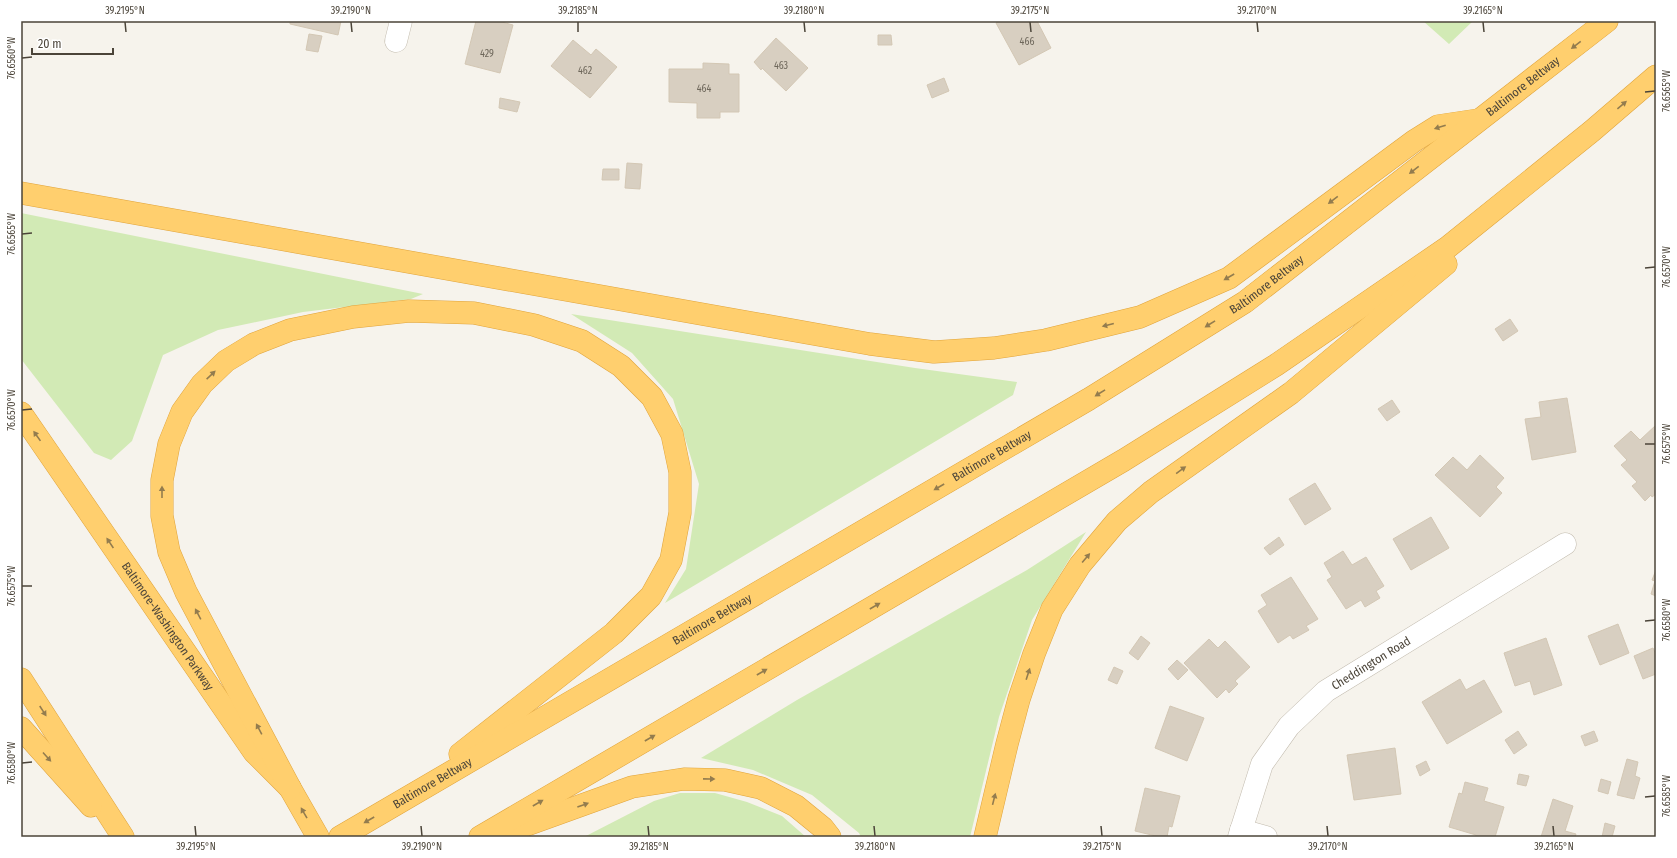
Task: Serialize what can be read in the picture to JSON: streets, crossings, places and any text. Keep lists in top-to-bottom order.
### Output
{
  "streets": {
    "highway": ["Baltimore Beltway", "Baltimore-Washington Parkway"],
    "street": ["Cheddington Road"]
  },
  "house_numbers": [
    "466",
    "429",
    "463",
    "462",
    "464"
  ],
  "scale_bar": "20 m",
  "coordinates": [
    "39.2195°N",
    "39.2190°N",
    "39.2185°N",
    "39.2180°N",
    "39.2175°N",
    "39.2170°N",
    "39.2165°N",
    "76.6560°W",
    "76.6565°W",
    "76.6570°W",
    "76.6575°W",
    "76.6580°W",
    "76.6585°W"
  ]
}
